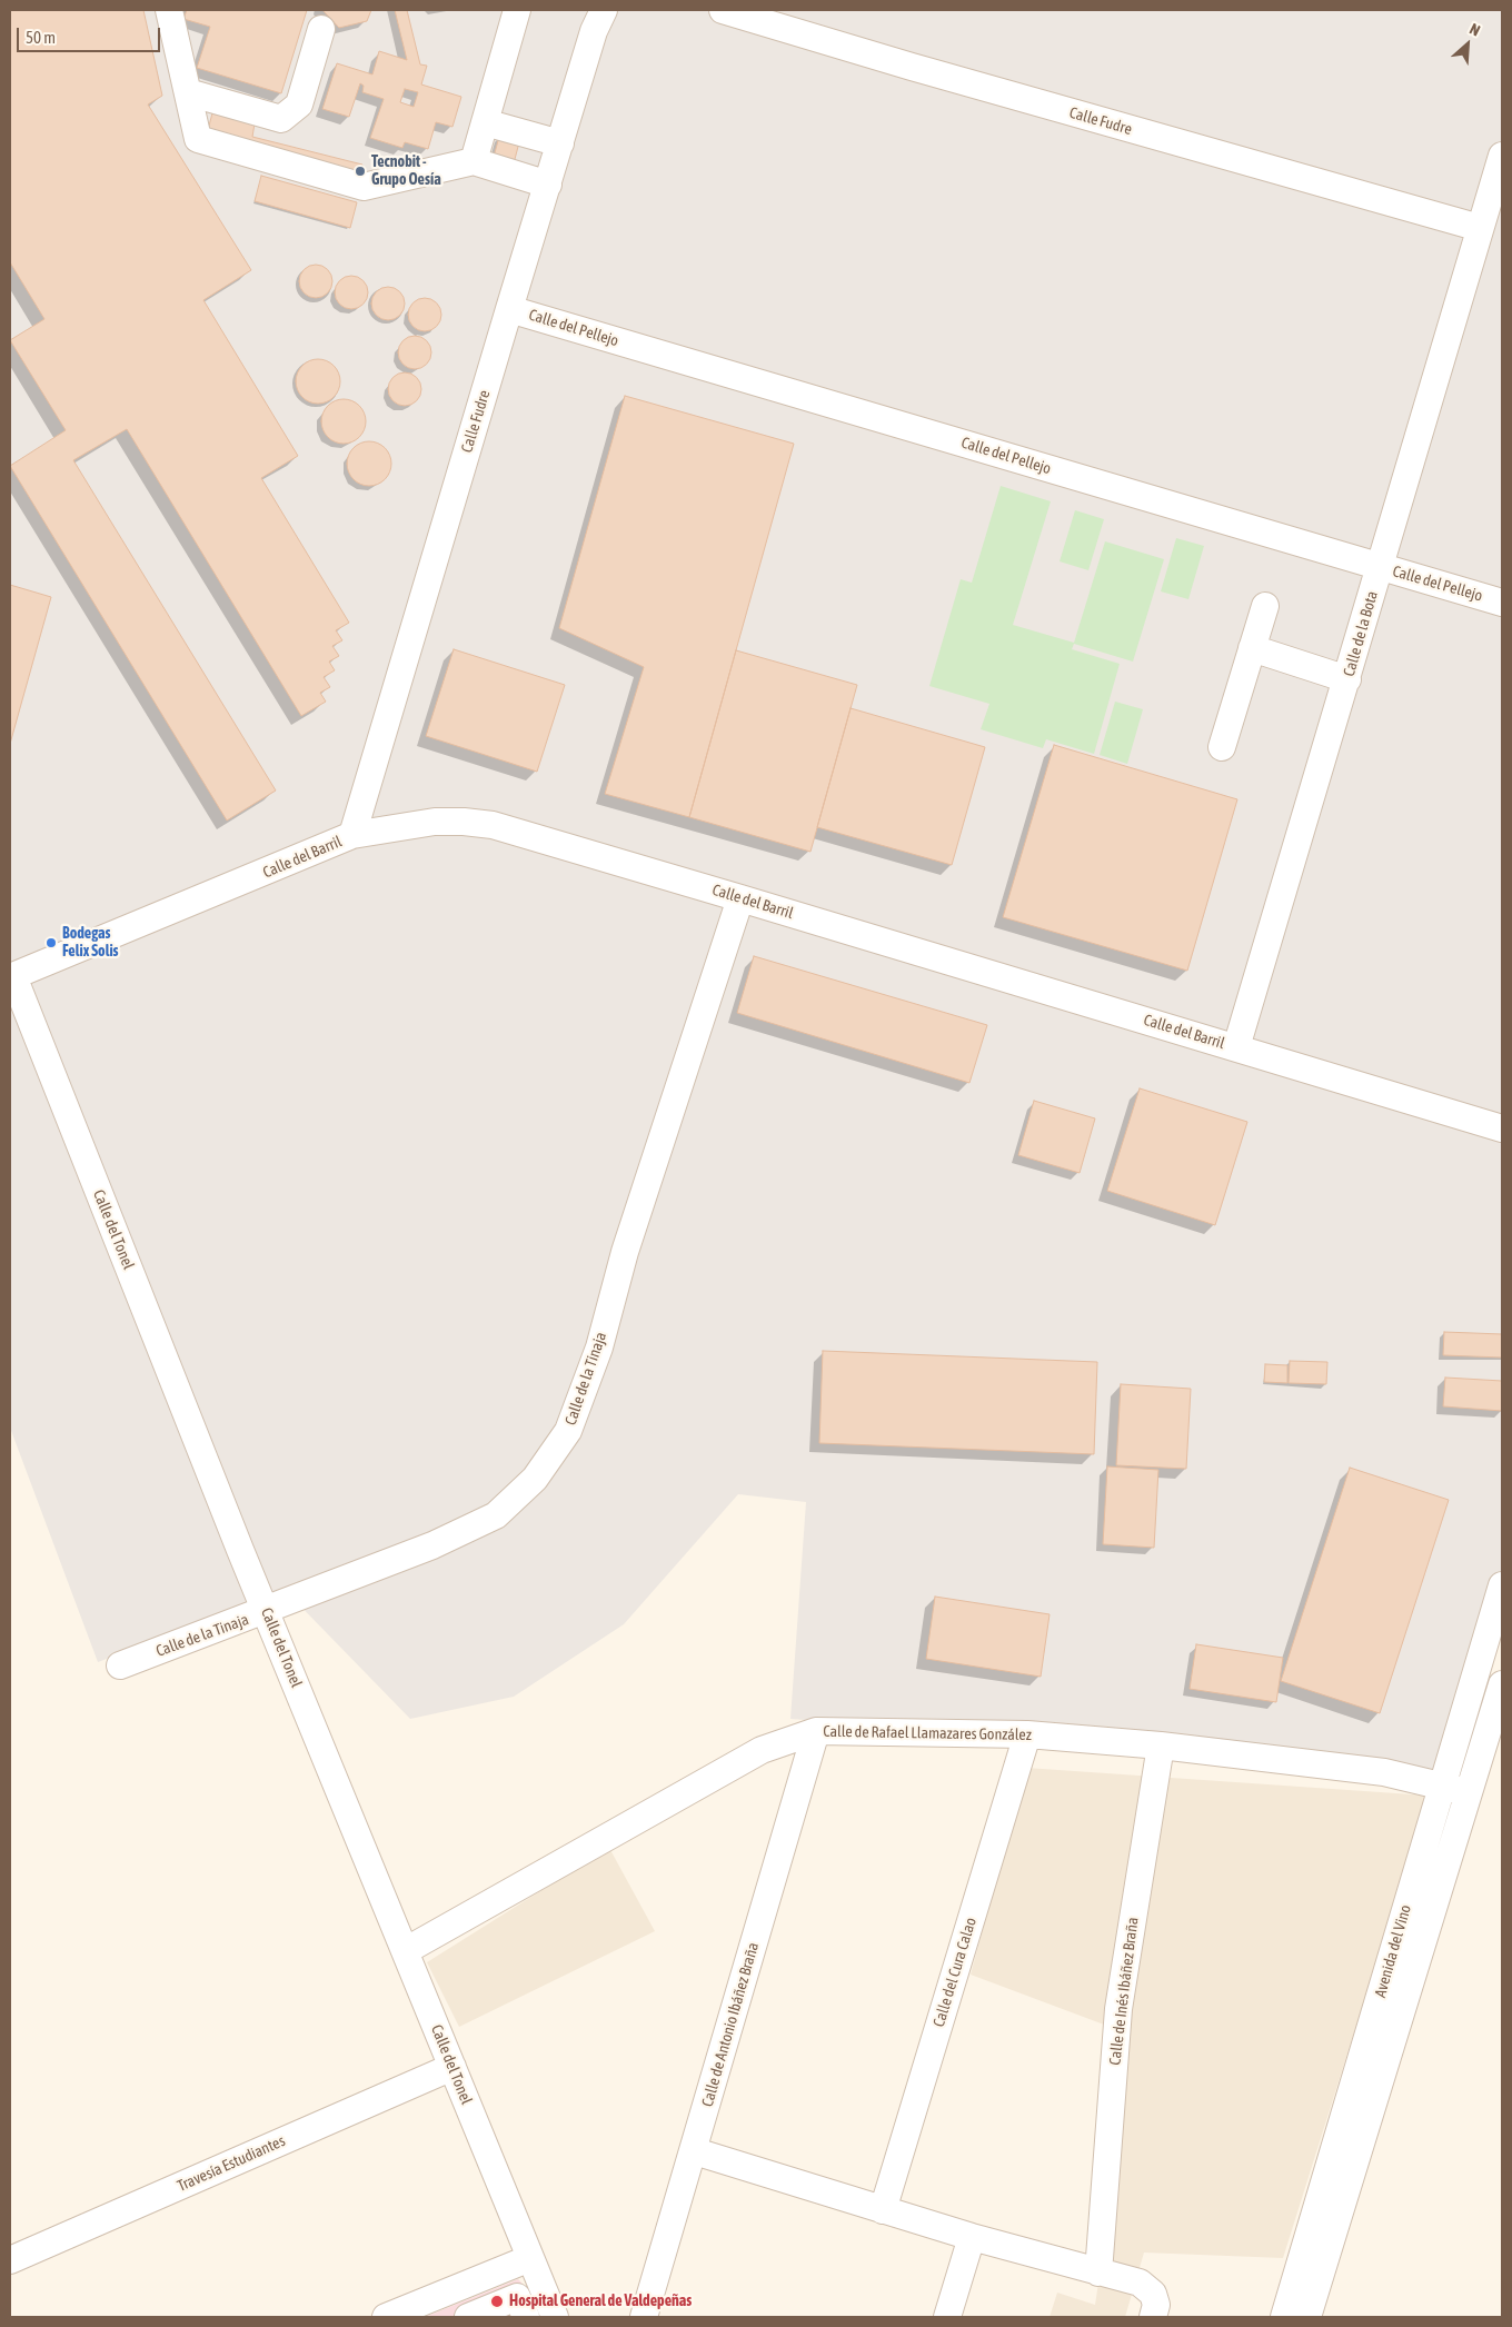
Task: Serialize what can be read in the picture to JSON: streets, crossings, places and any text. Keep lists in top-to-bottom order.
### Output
{
  "streets": {
    "street": [
      "Calle Fudre",
      "Calle del Pellejo",
      "Calle de la Bota",
      "Calle del Barril",
      "Calle del Tonel",
      "Calle de la Tinaja",
      "Calle de Rafael Llamazares González",
      "Avenida del Vino",
      "Calle del Cura Calao",
      "Calle de Inés Ibáñez Braña",
      "Calle de Antonio Ibáñez Braña",
      "Travesía Estudiantes"
    ]
  },
  "crossings": [
    ["Calle Fudre", "Calle del Pellejo"],
    ["Calle Fudre", "Calle de la Bota"],
    ["Calle Fudre", "Calle del Barril"],
    ["Calle del Pellejo", "Calle de la Bota"],
    ["Calle de la Bota", "Calle del Barril"],
    ["Calle del Barril", "Calle del Tonel"],
    ["Calle del Barril", "Calle de la Tinaja"],
    ["Calle del Tonel", "Calle de la Tinaja"],
    ["Calle del Tonel", "Calle de Rafael Llamazares González"],
    ["Calle del Tonel", "Travesía Estudiantes"],
    ["Calle de Rafael Llamazares González", "Avenida del Vino"],
    ["Calle de Rafael Llamazares González", "Calle del Cura Calao"],
    ["Calle de Rafael Llamazares González", "Calle de Inés Ibáñez Braña"],
    ["Calle de Rafael Llamazares González", "Calle de Antonio Ibáñez Braña"]
  ],
  "places": ["Tecnobit - Grupo Oesía", "Bodegas Felix Solis", "Hospital General de Valdepeñas"],
  "scale_bar": "50 m",
  "north": "top right"
}
